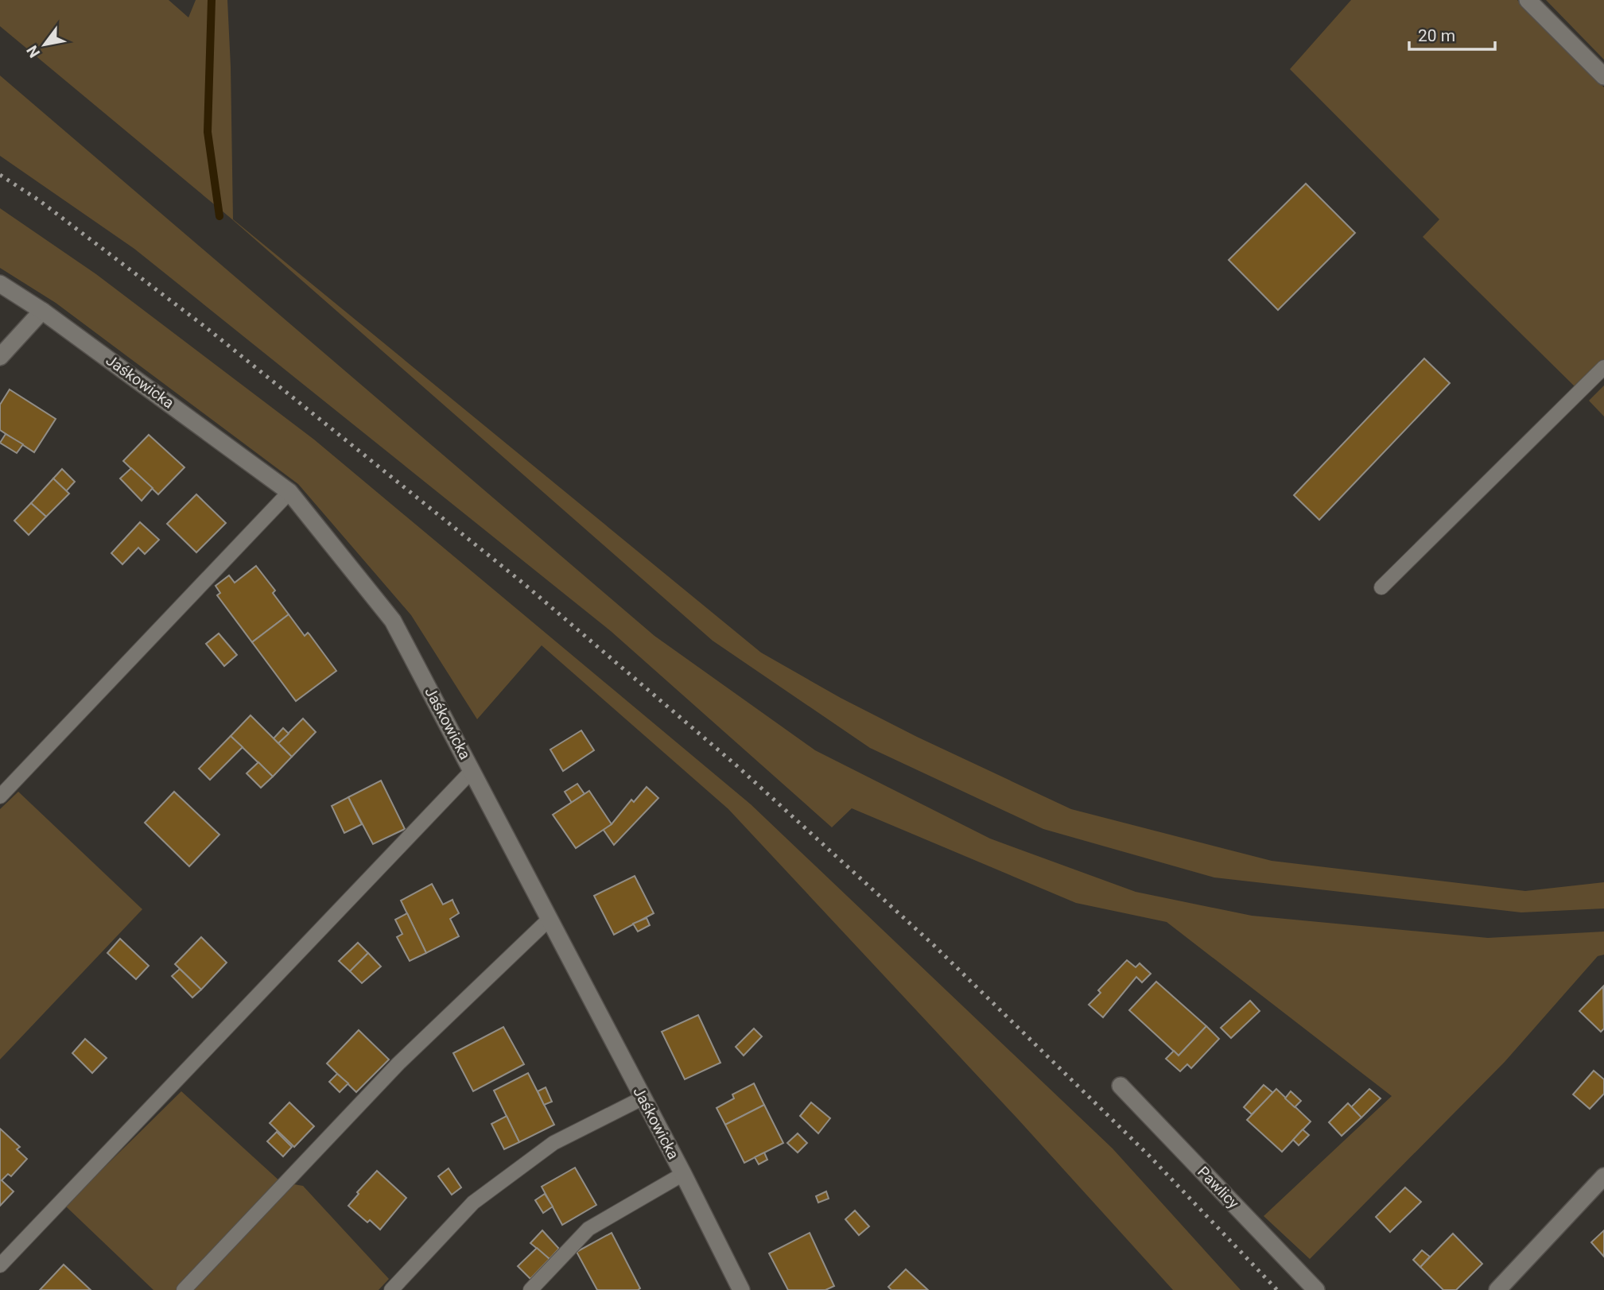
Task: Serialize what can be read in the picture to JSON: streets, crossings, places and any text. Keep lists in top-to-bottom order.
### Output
{
  "streets": {
    "street": ["Jaśkowicka", "Pawlicy"]
  },
  "scale_bar": "20 m",
  "north": "bottom left"
}
